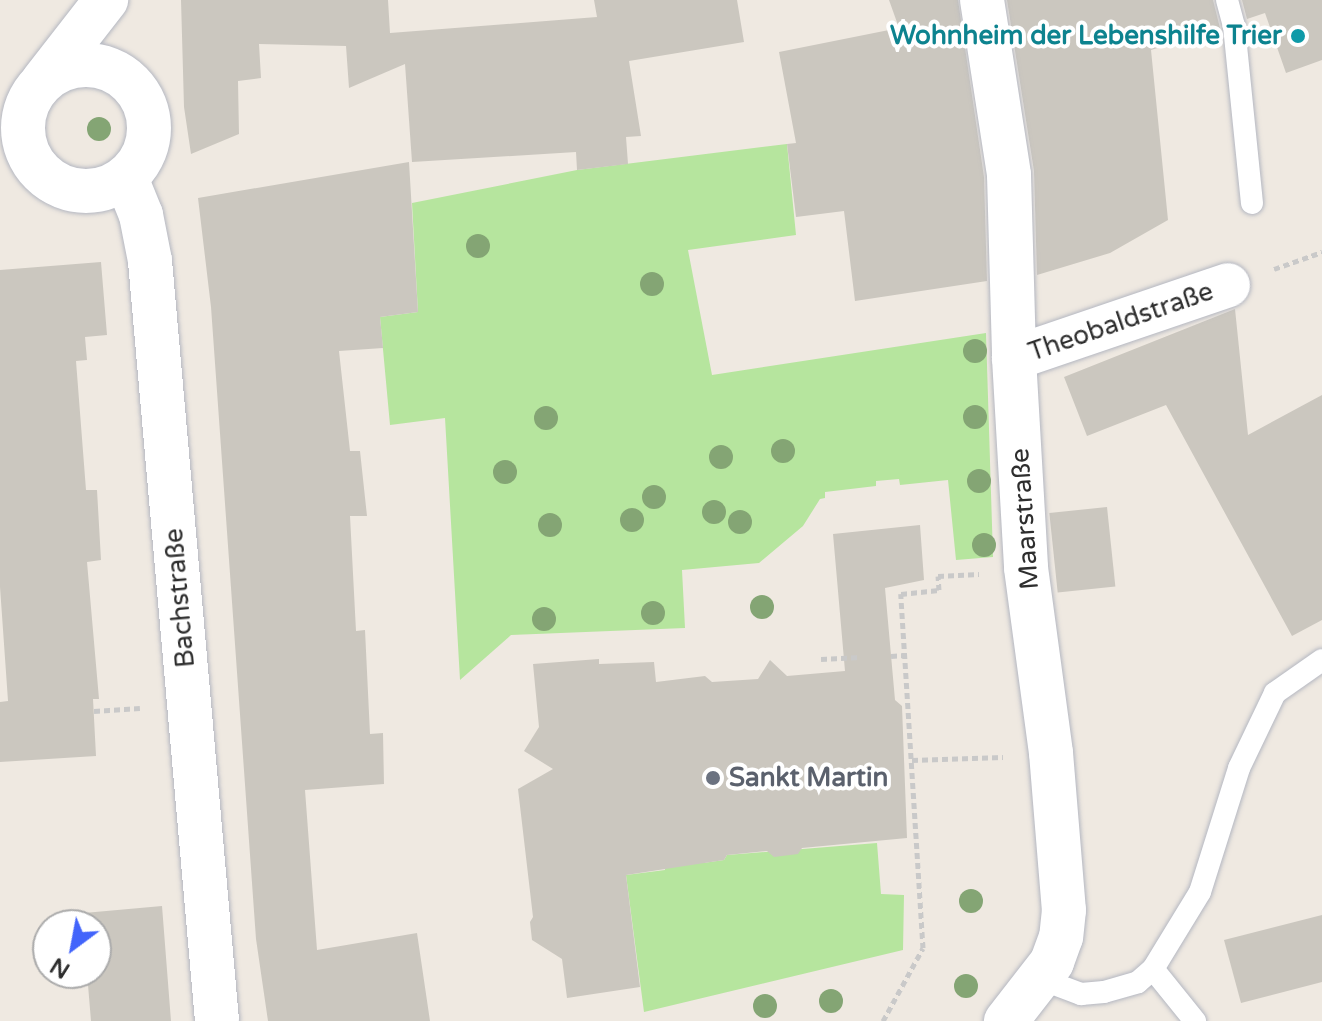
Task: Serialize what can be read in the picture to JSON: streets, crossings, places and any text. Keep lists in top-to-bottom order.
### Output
{
  "streets": {
    "street": ["Theobaldstraße", "Maarstraße", "Bachstraße"]
  },
  "crossings": [
    ["Theobaldstraße", "Maarstraße"]
  ],
  "places": ["Wohnheim der Lebenshilfe Trier", "Sankt Martin"],
  "north": "bottom left"
}
